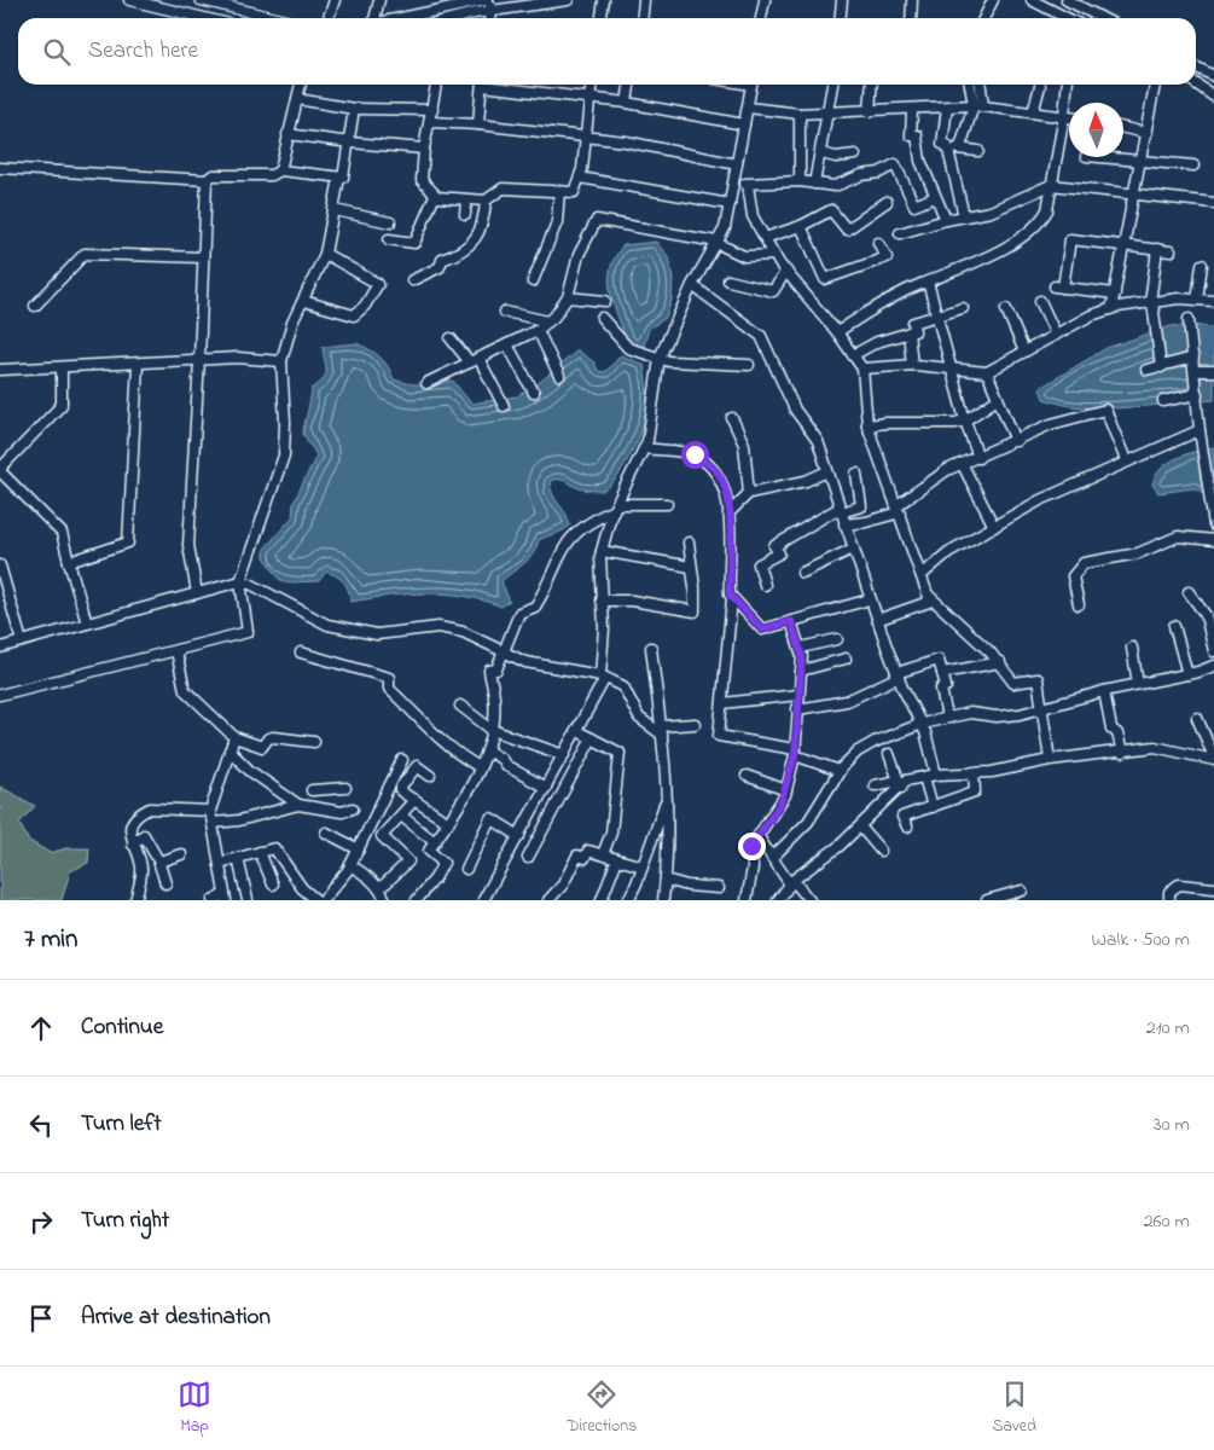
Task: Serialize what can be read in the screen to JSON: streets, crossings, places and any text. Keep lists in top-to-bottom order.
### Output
{
  "north": "top",
  "page": {
    "search": "Search here",
    "heading": ["7 min", "Walk · 500 m"],
    "list": [
      ["Continue", "210 m"],
      ["Turn left", "30 m"],
      ["Turn right", "260 m"],
      "Arrive at destination"
    ],
    "nav": ["Map", "Directions", "Saved"]
  }
}
